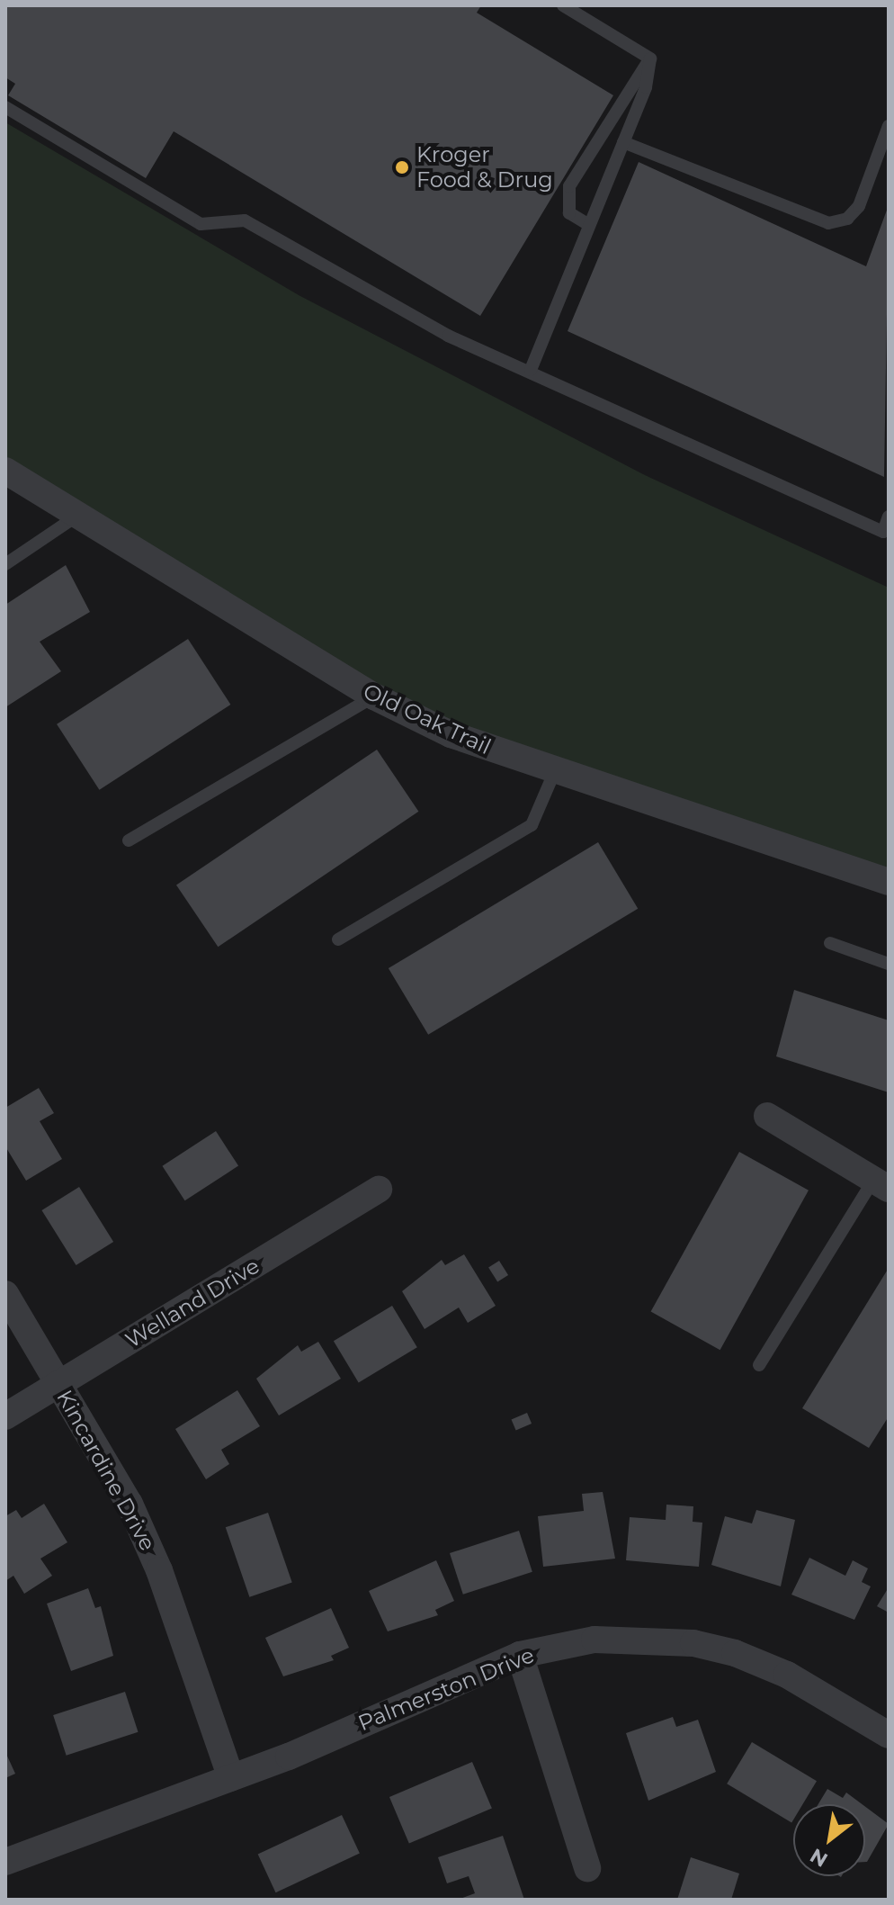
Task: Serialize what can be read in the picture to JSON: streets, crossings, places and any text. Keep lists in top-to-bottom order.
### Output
{
  "streets": {
    "street": [
      "Old Oak Trail",
      "Welland Drive",
      "Kincardine Drive",
      "Palmerston Drive"
    ]
  },
  "crossings": [
    ["Welland Drive", "Kincardine Drive"],
    ["Kincardine Drive", "Palmerston Drive"]
  ],
  "places": ["Kroger Food & Drug"],
  "north": "bottom left"
}
